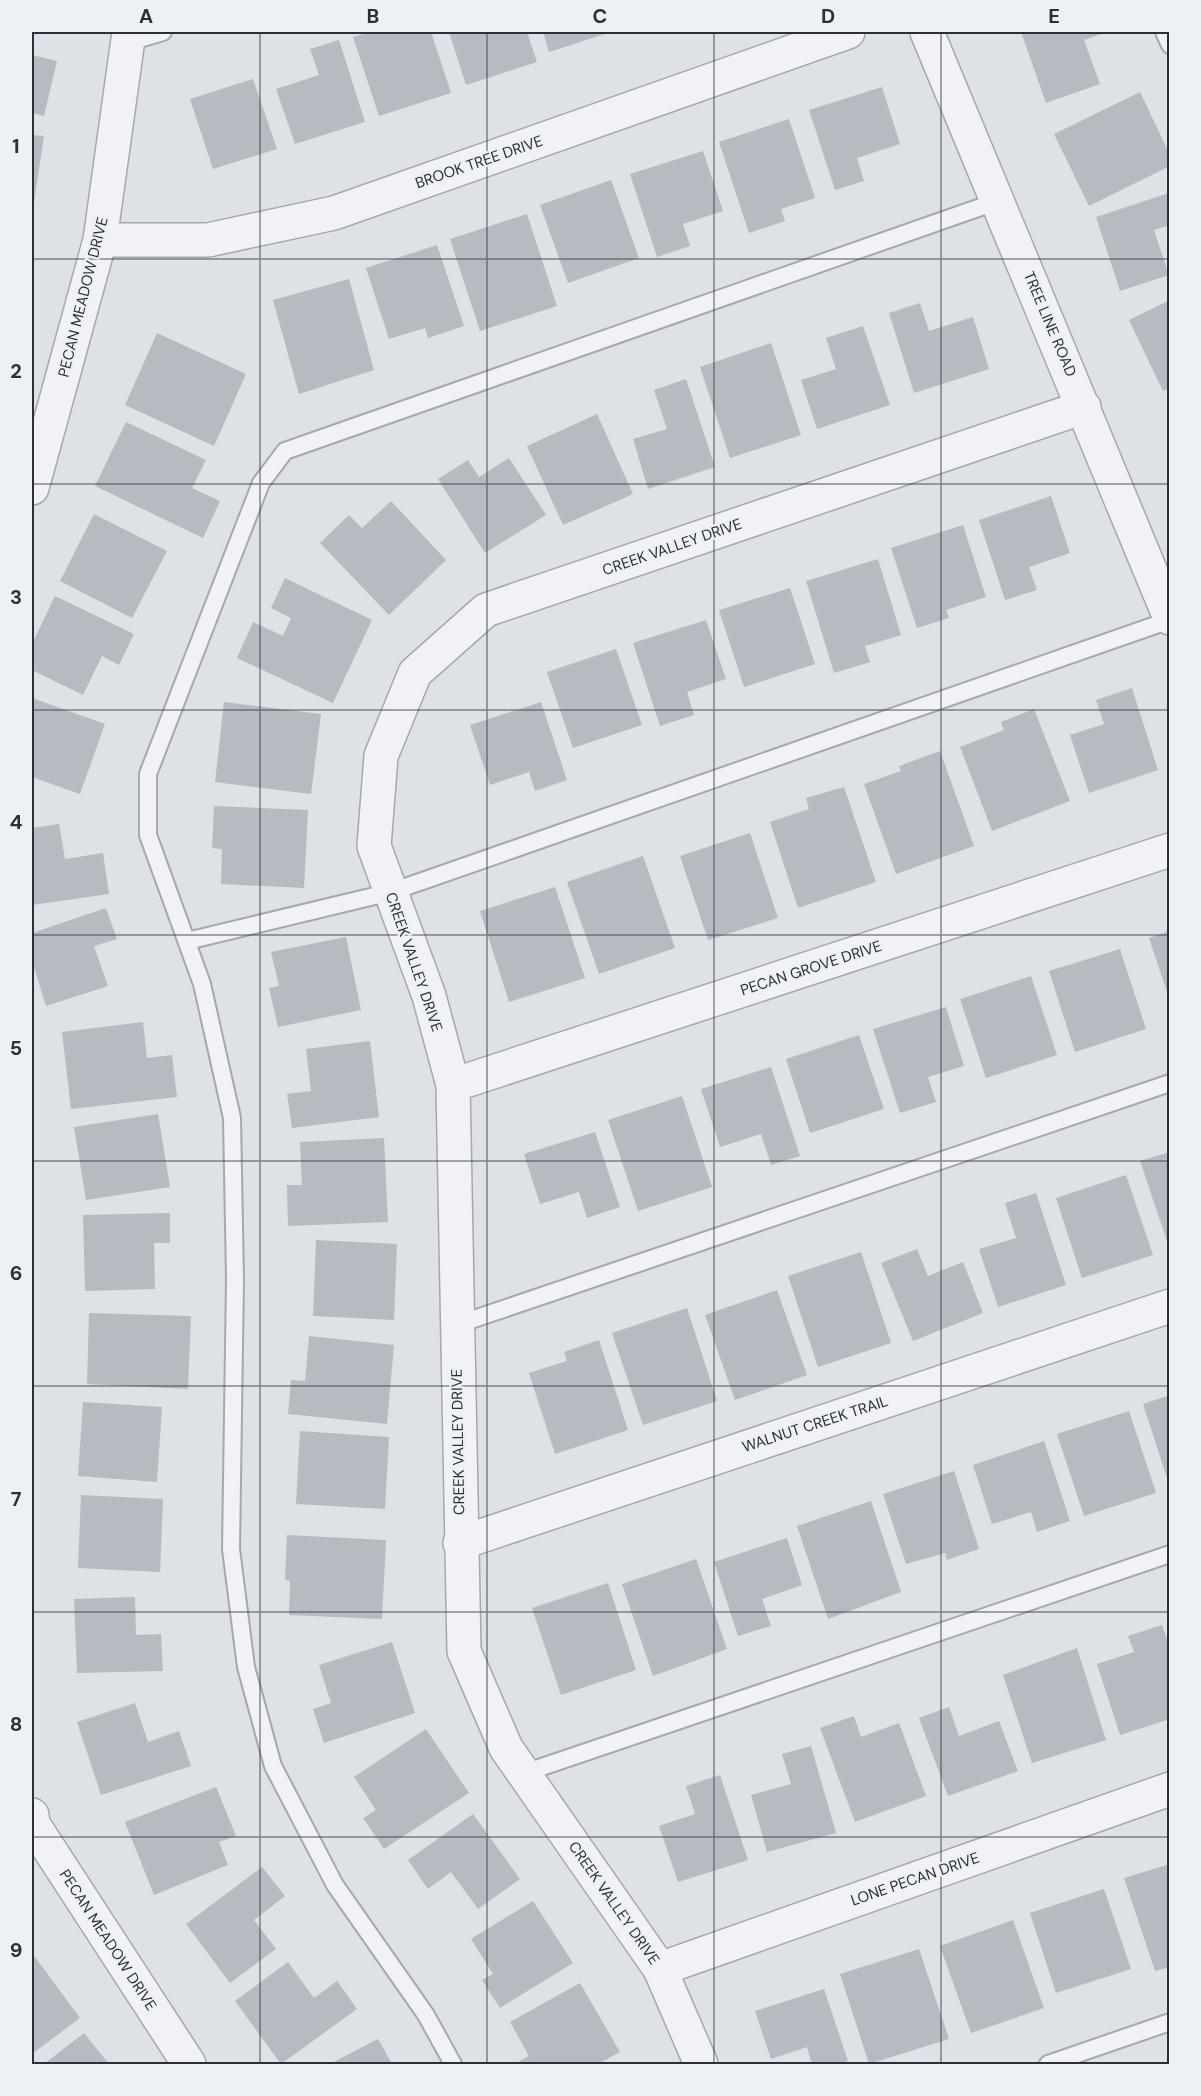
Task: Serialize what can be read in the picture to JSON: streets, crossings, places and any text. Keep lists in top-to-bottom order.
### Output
{
  "streets": {
    "street": [
      "BROOK TREE DRIVE",
      "PECAN MEADOW DRIVE",
      "TREE LINE ROAD",
      "CREEK VALLEY DRIVE",
      "PECAN GROVE DRIVE",
      "WALNUT CREEK TRAIL",
      "LONE PECAN DRIVE"
    ]
  },
  "crossings": [
    ["BROOK TREE DRIVE", "PECAN MEADOW DRIVE"],
    ["TREE LINE ROAD", "CREEK VALLEY DRIVE"],
    ["CREEK VALLEY DRIVE", "PECAN GROVE DRIVE"],
    ["CREEK VALLEY DRIVE", "WALNUT CREEK TRAIL"],
    ["CREEK VALLEY DRIVE", "LONE PECAN DRIVE"]
  ],
  "grid": {
    "columns": [
      "A",
      "B",
      "C",
      "D",
      "E"
    ],
    "rows": [
      "1",
      "2",
      "3",
      "4",
      "5",
      "6",
      "7",
      "8",
      "9"
    ]
  }
}
